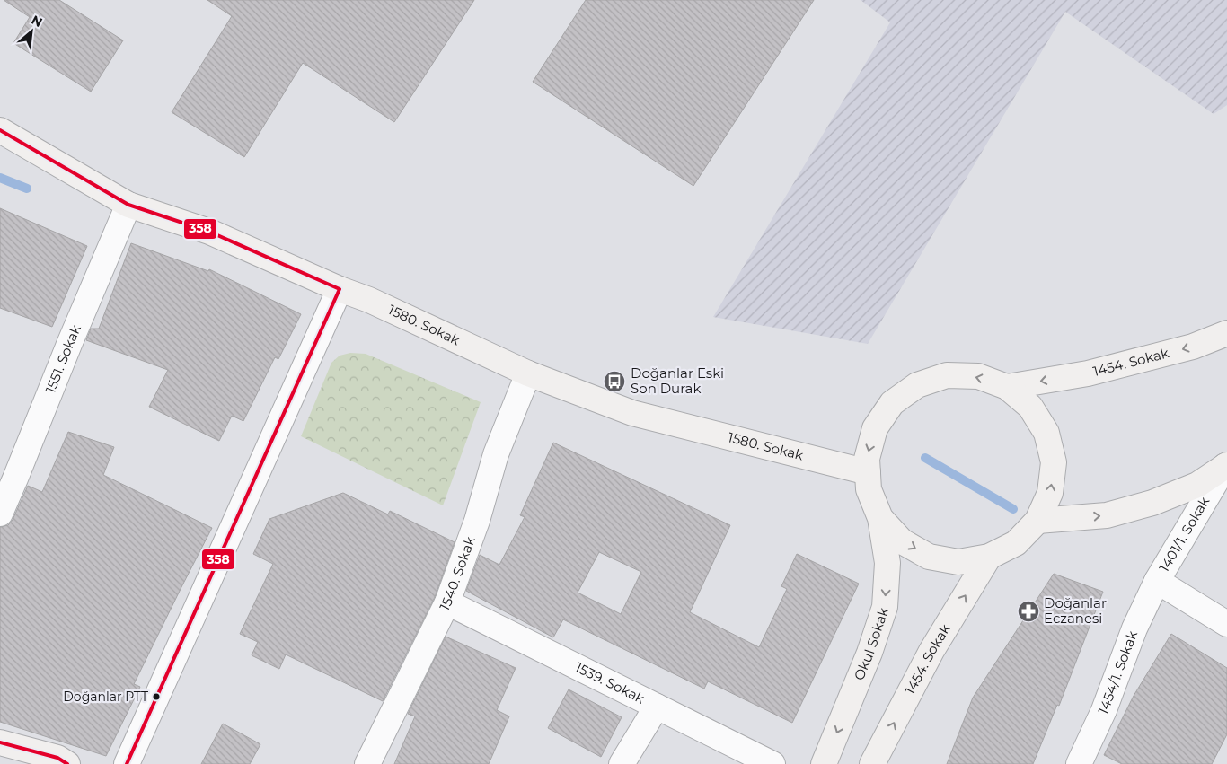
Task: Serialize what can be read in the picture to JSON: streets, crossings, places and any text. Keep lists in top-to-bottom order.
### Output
{
  "streets": {
    "main road": ["1580. Sokak", "1454. Sokak", "Okul Sokak"],
    "street": [
      "1551. Sokak",
      "1401/1. Sokak",
      "1540. Sokak",
      "1454/1. Sokak",
      "1539. Sokak"
    ]
  },
  "crossings": [
    ["1580. Sokak", "1551. Sokak"],
    ["1580. Sokak", "1540. Sokak"],
    ["1401/1. Sokak", "1454/1. Sokak"],
    ["1540. Sokak", "1539. Sokak"]
  ],
  "one_way": ["Okul Sokak"],
  "places": {
    "bus stop": ["Doğanlar Eski Son Durak"],
    "pharmacy": ["Doğanlar Eczanesi"],
    "other": ["Doğanlar PTT"]
  },
  "lines": ["transit line 358"],
  "north": "top right"
}
